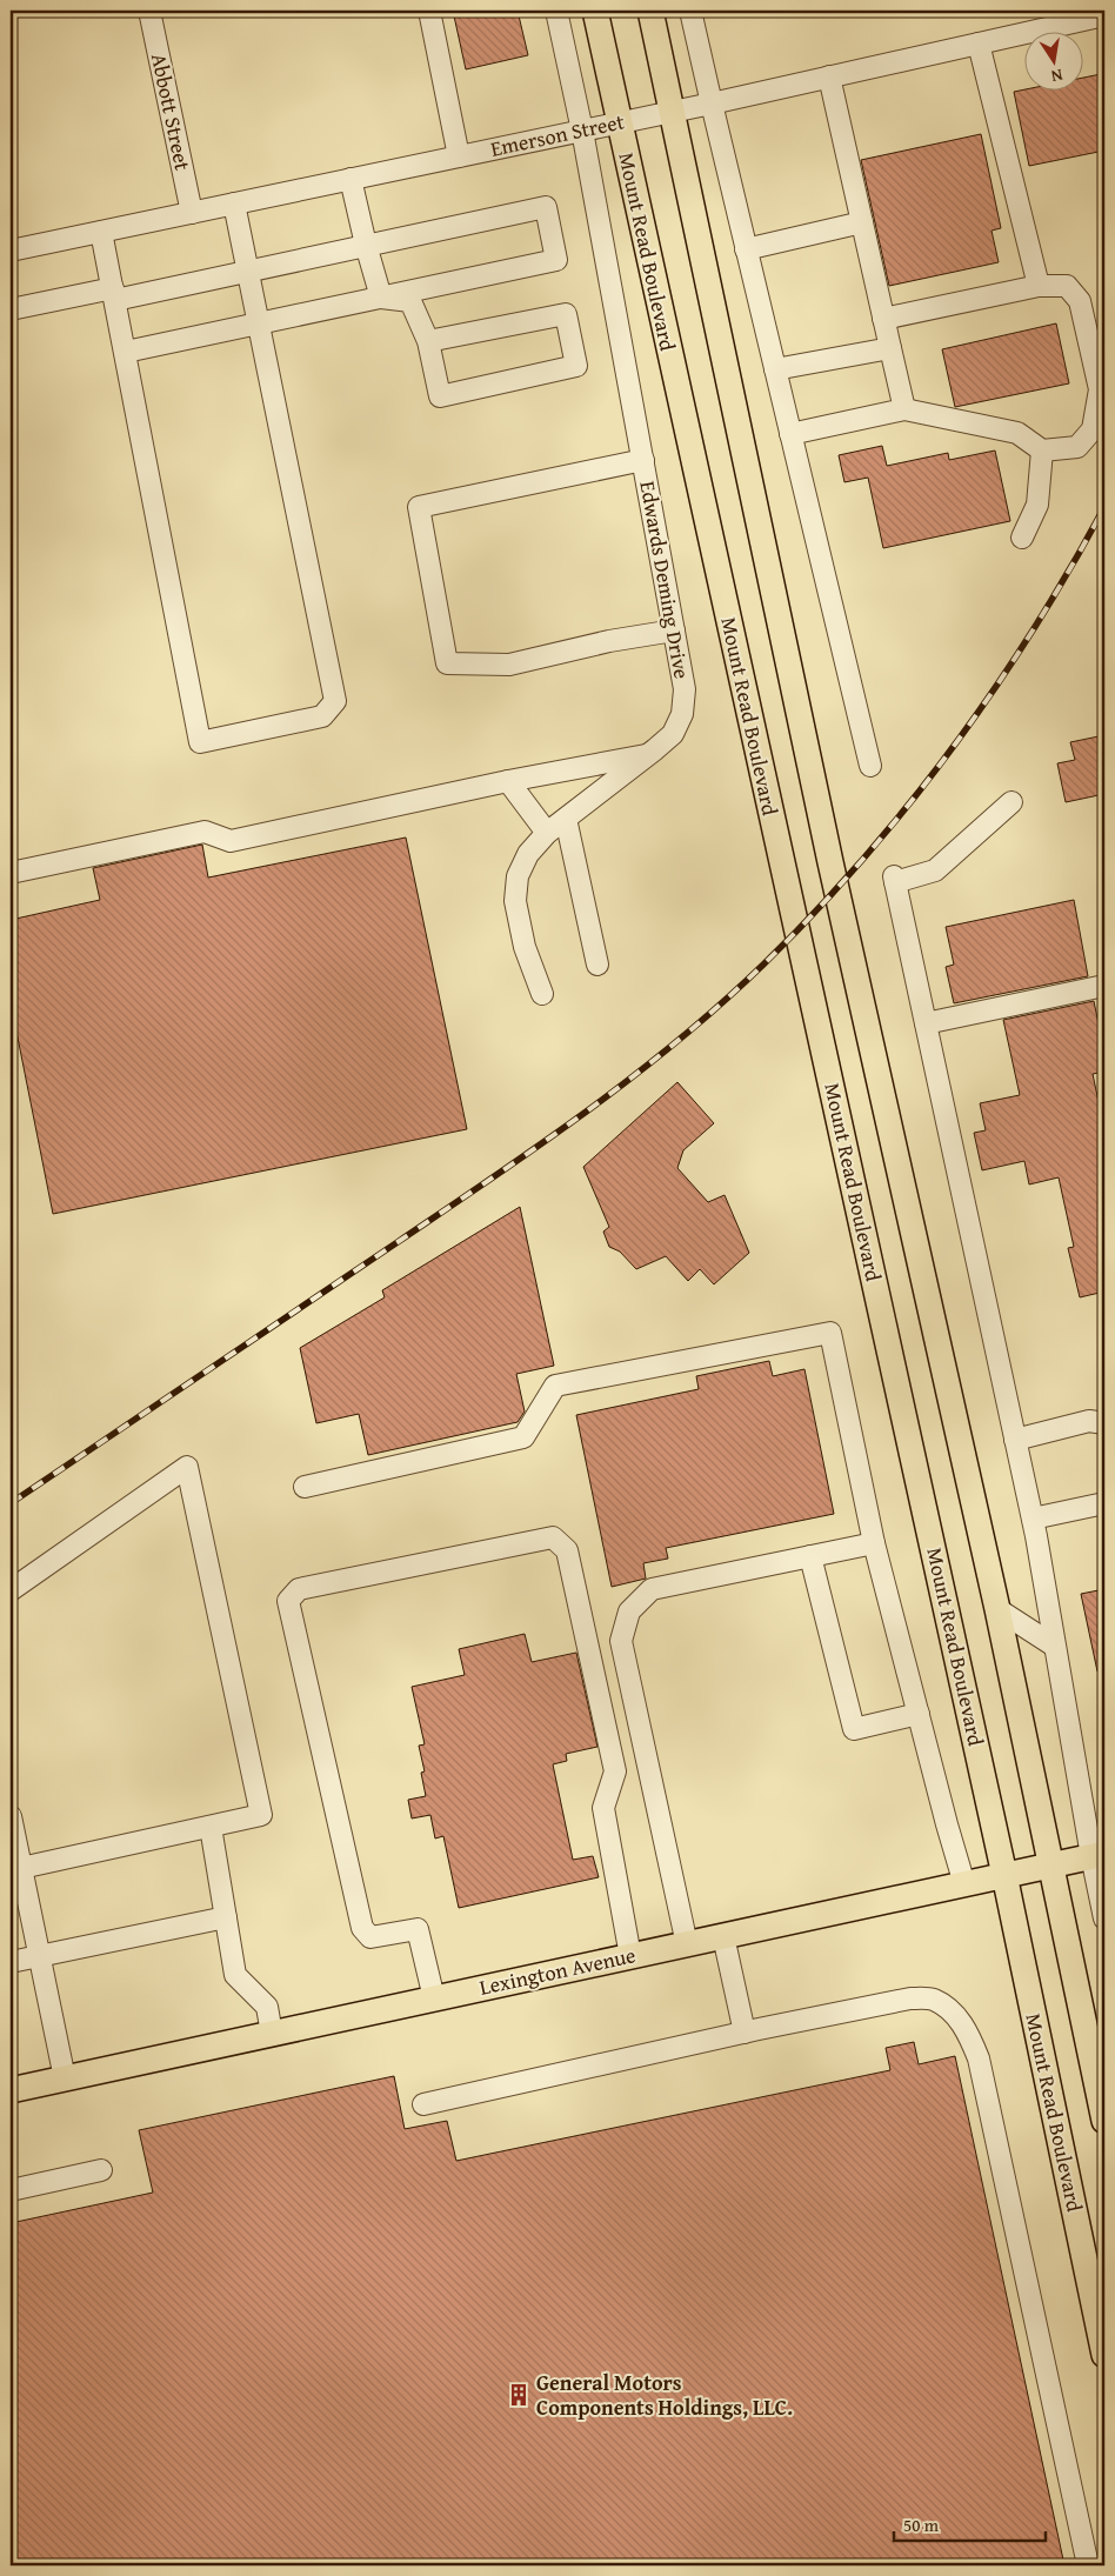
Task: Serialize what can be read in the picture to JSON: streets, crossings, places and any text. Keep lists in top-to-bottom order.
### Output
{
  "streets": {
    "main road": ["Mount Read Boulevard", "Lexington Avenue"],
    "street": ["Abbott Street", "Emerson Street", "Edwards Deming Drive"]
  },
  "crossings": [
    ["Abbott Street", "Emerson Street"],
    ["Emerson Street", "Mount Read Boulevard"],
    ["Emerson Street", "Edwards Deming Drive"],
    ["Mount Read Boulevard", "Lexington Avenue"]
  ],
  "places": {
    "building": ["General Motors Components Holdings, LLC."]
  },
  "scale_bar": "50 m",
  "north": "bottom"
}
